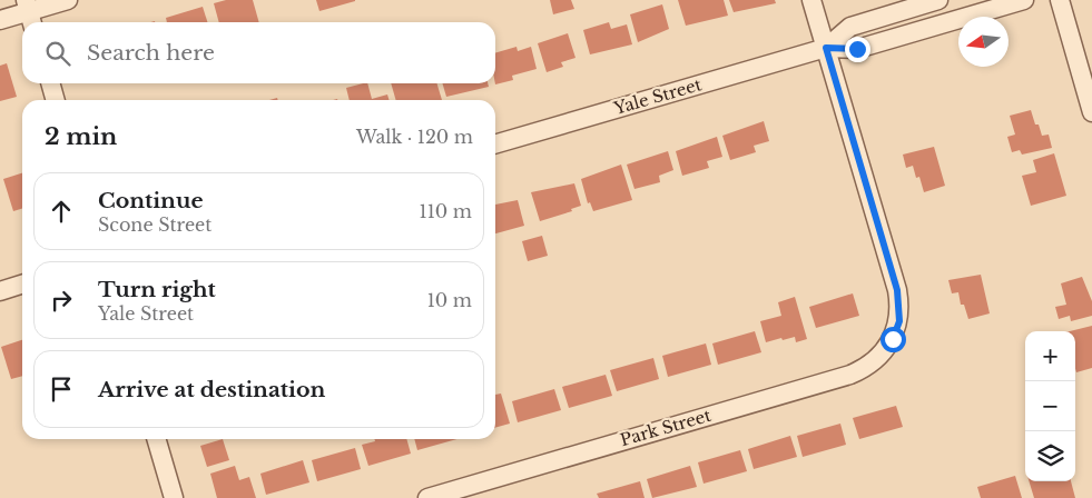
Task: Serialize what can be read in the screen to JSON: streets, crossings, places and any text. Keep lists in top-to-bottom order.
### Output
{
  "streets": {
    "street": ["Yale Street", "Park Street"]
  },
  "crossings": [
    ["Yale Street", "Park Street"]
  ],
  "north": "left",
  "page": {
    "search": "Search here",
    "heading": ["2 min", "Walk · 120 m"],
    "list": [
      ["Continue", "Scone Street", "110 m"],
      ["Turn right", "Yale Street", "10 m"],
      "Arrive at destination"
    ],
    "map_buttons": ["+", "−"]
  }
}
